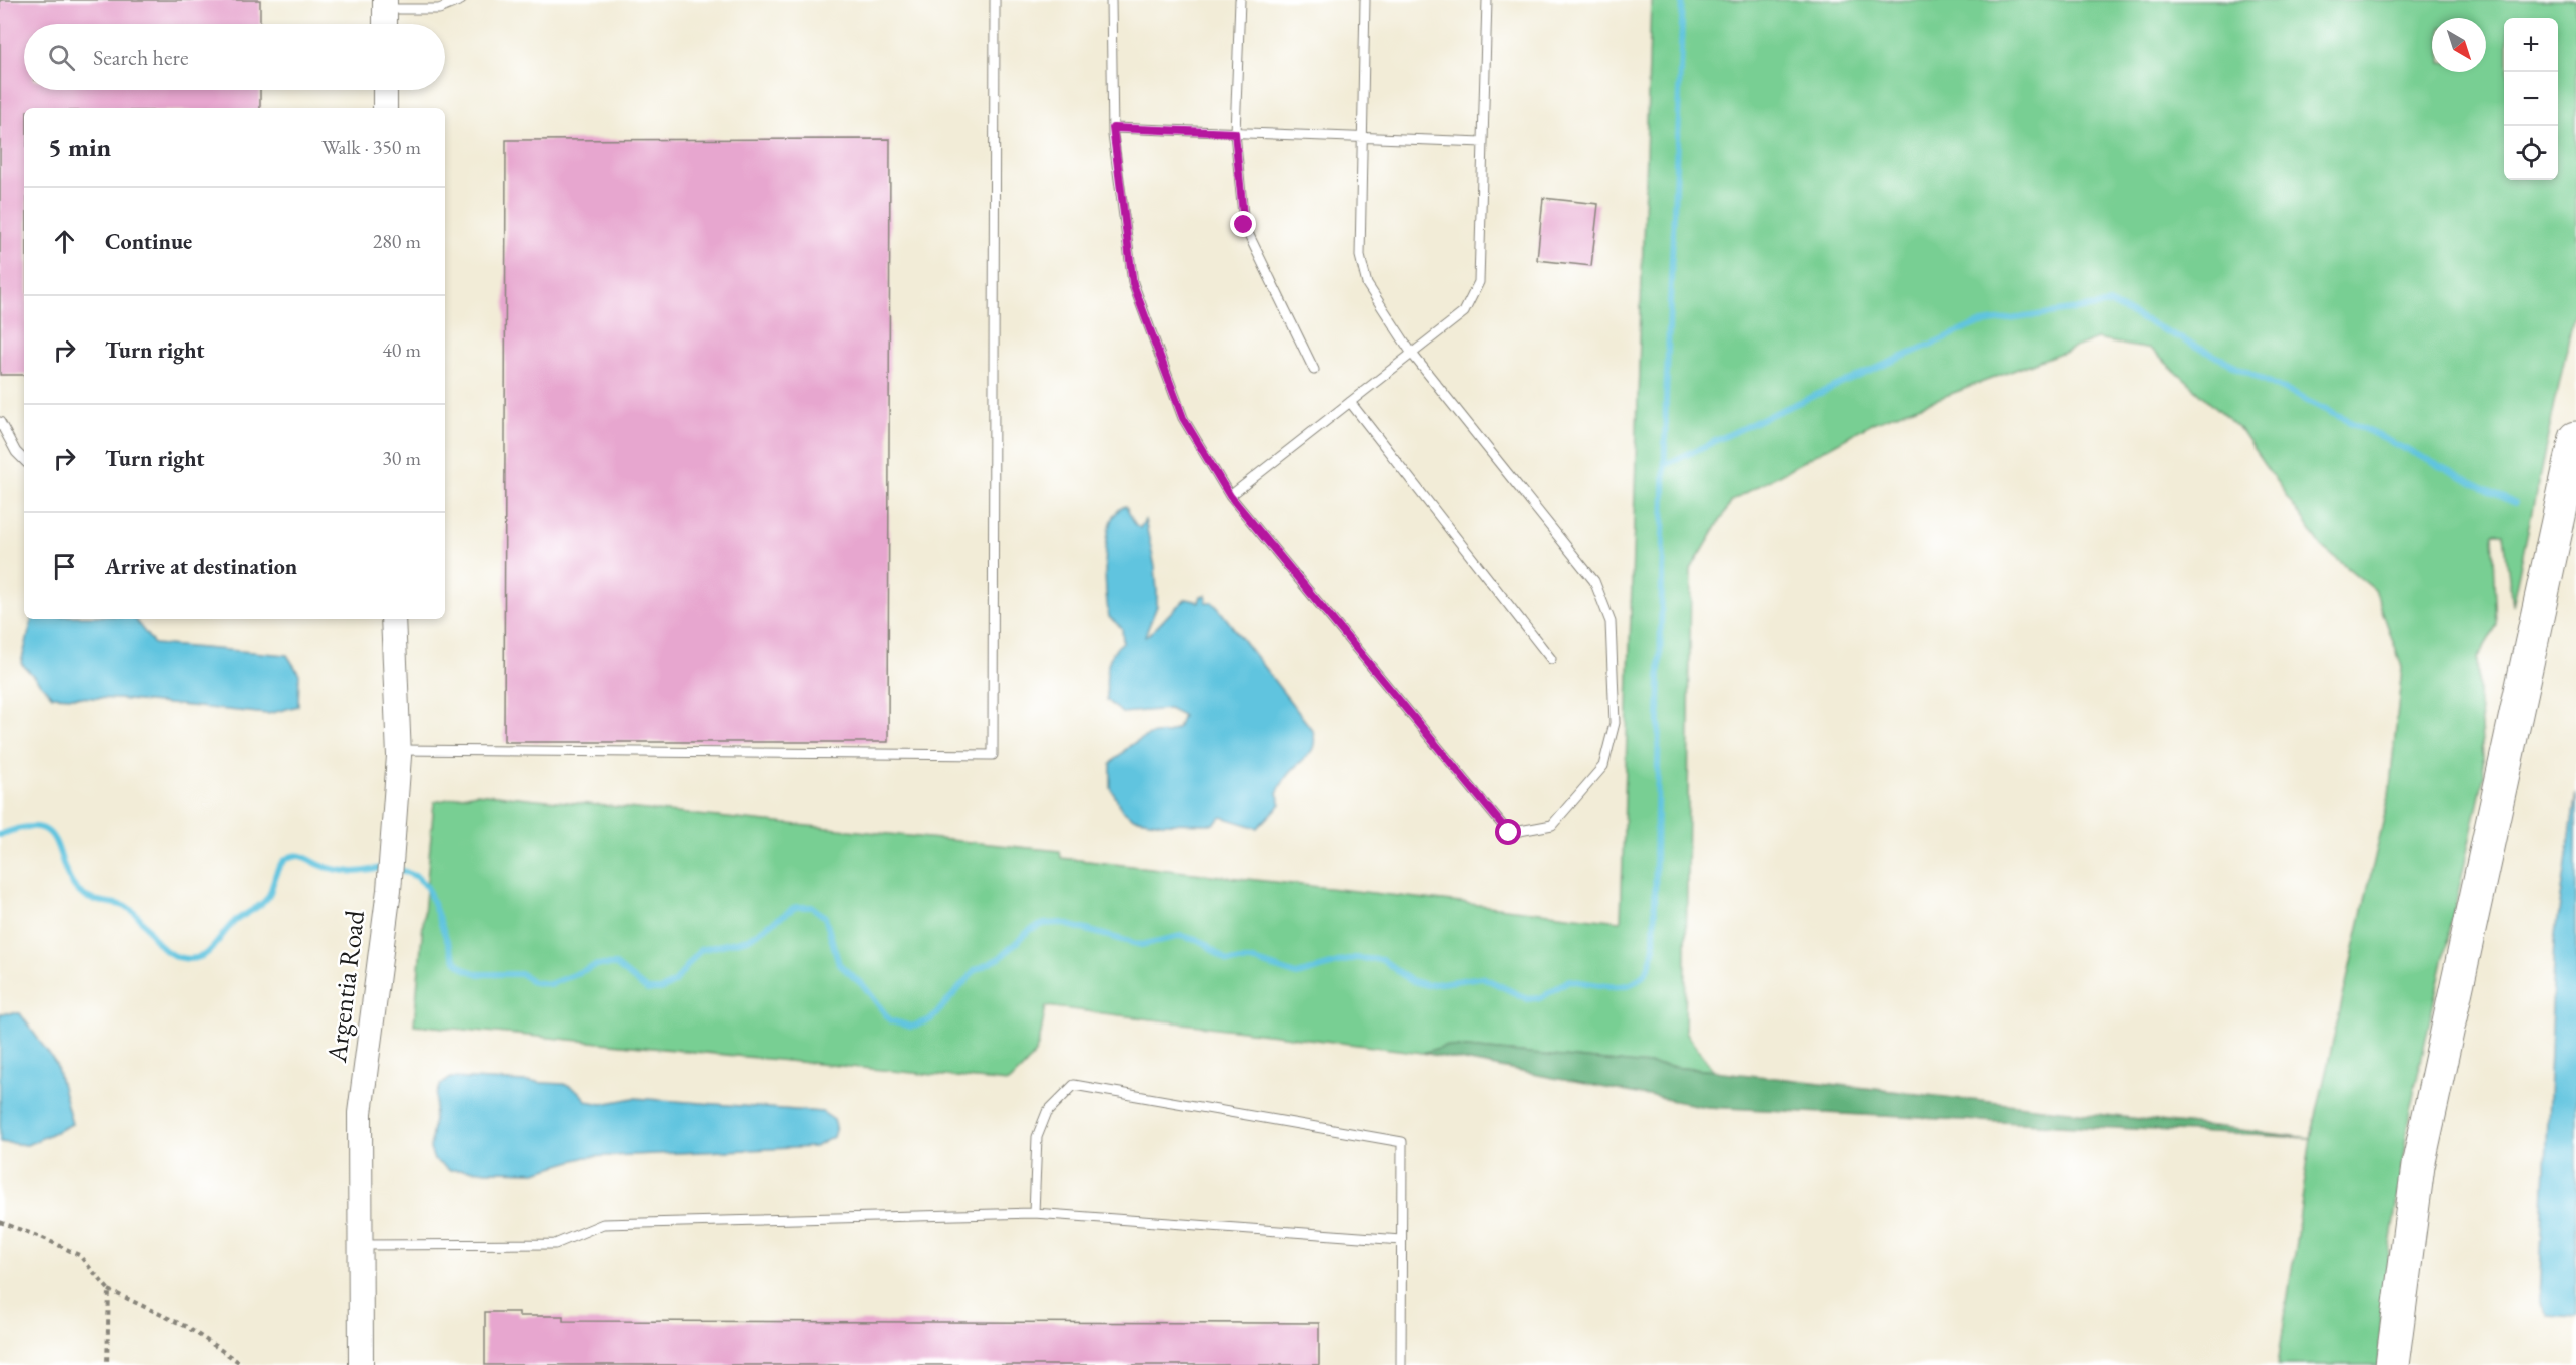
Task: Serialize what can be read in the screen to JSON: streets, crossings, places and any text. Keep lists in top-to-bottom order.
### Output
{
  "streets": {
    "street": ["Argentia Road"]
  },
  "north": "bottom right",
  "page": {
    "map_buttons": ["+", "−"],
    "search": "Search here",
    "heading": ["5 min", "Walk · 350 m"],
    "list": [
      ["Continue", "280 m"],
      ["Turn right", "40 m"],
      ["Turn right", "30 m"],
      "Arrive at destination"
    ]
  }
}
